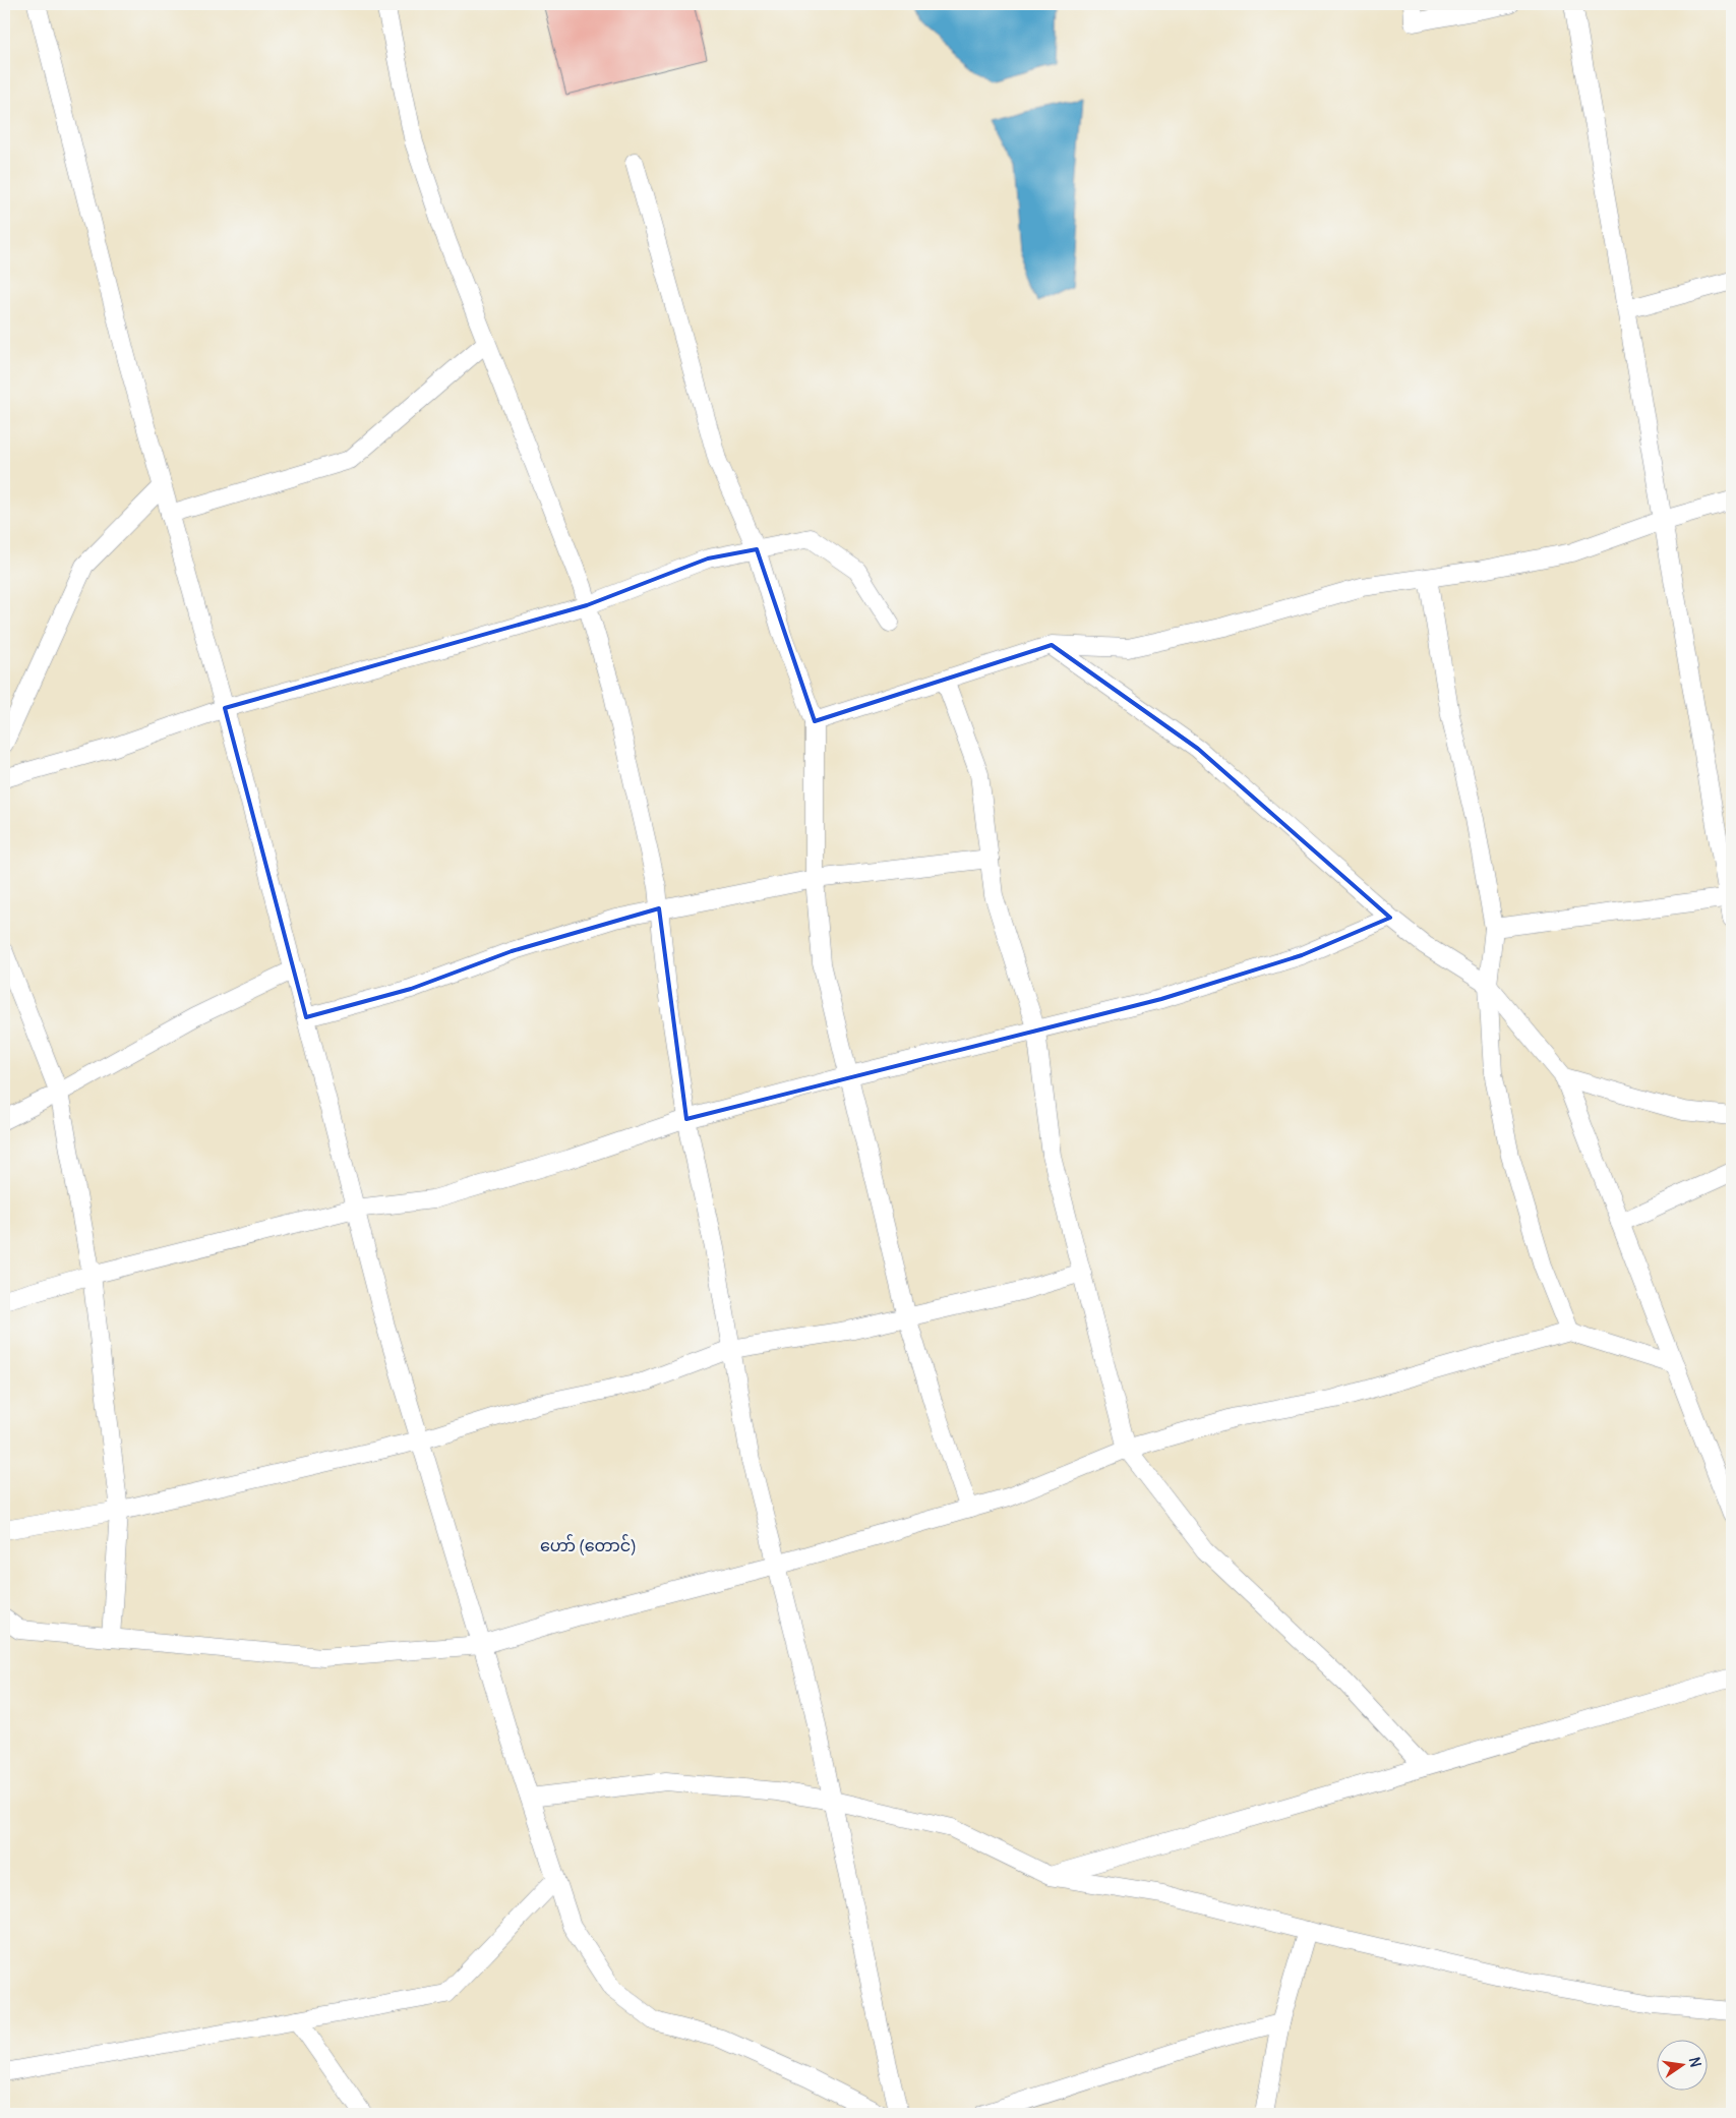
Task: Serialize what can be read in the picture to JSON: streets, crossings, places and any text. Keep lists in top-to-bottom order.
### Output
{
  "districts": ["ဟော် (တောင်)"],
  "north": "right"
}
